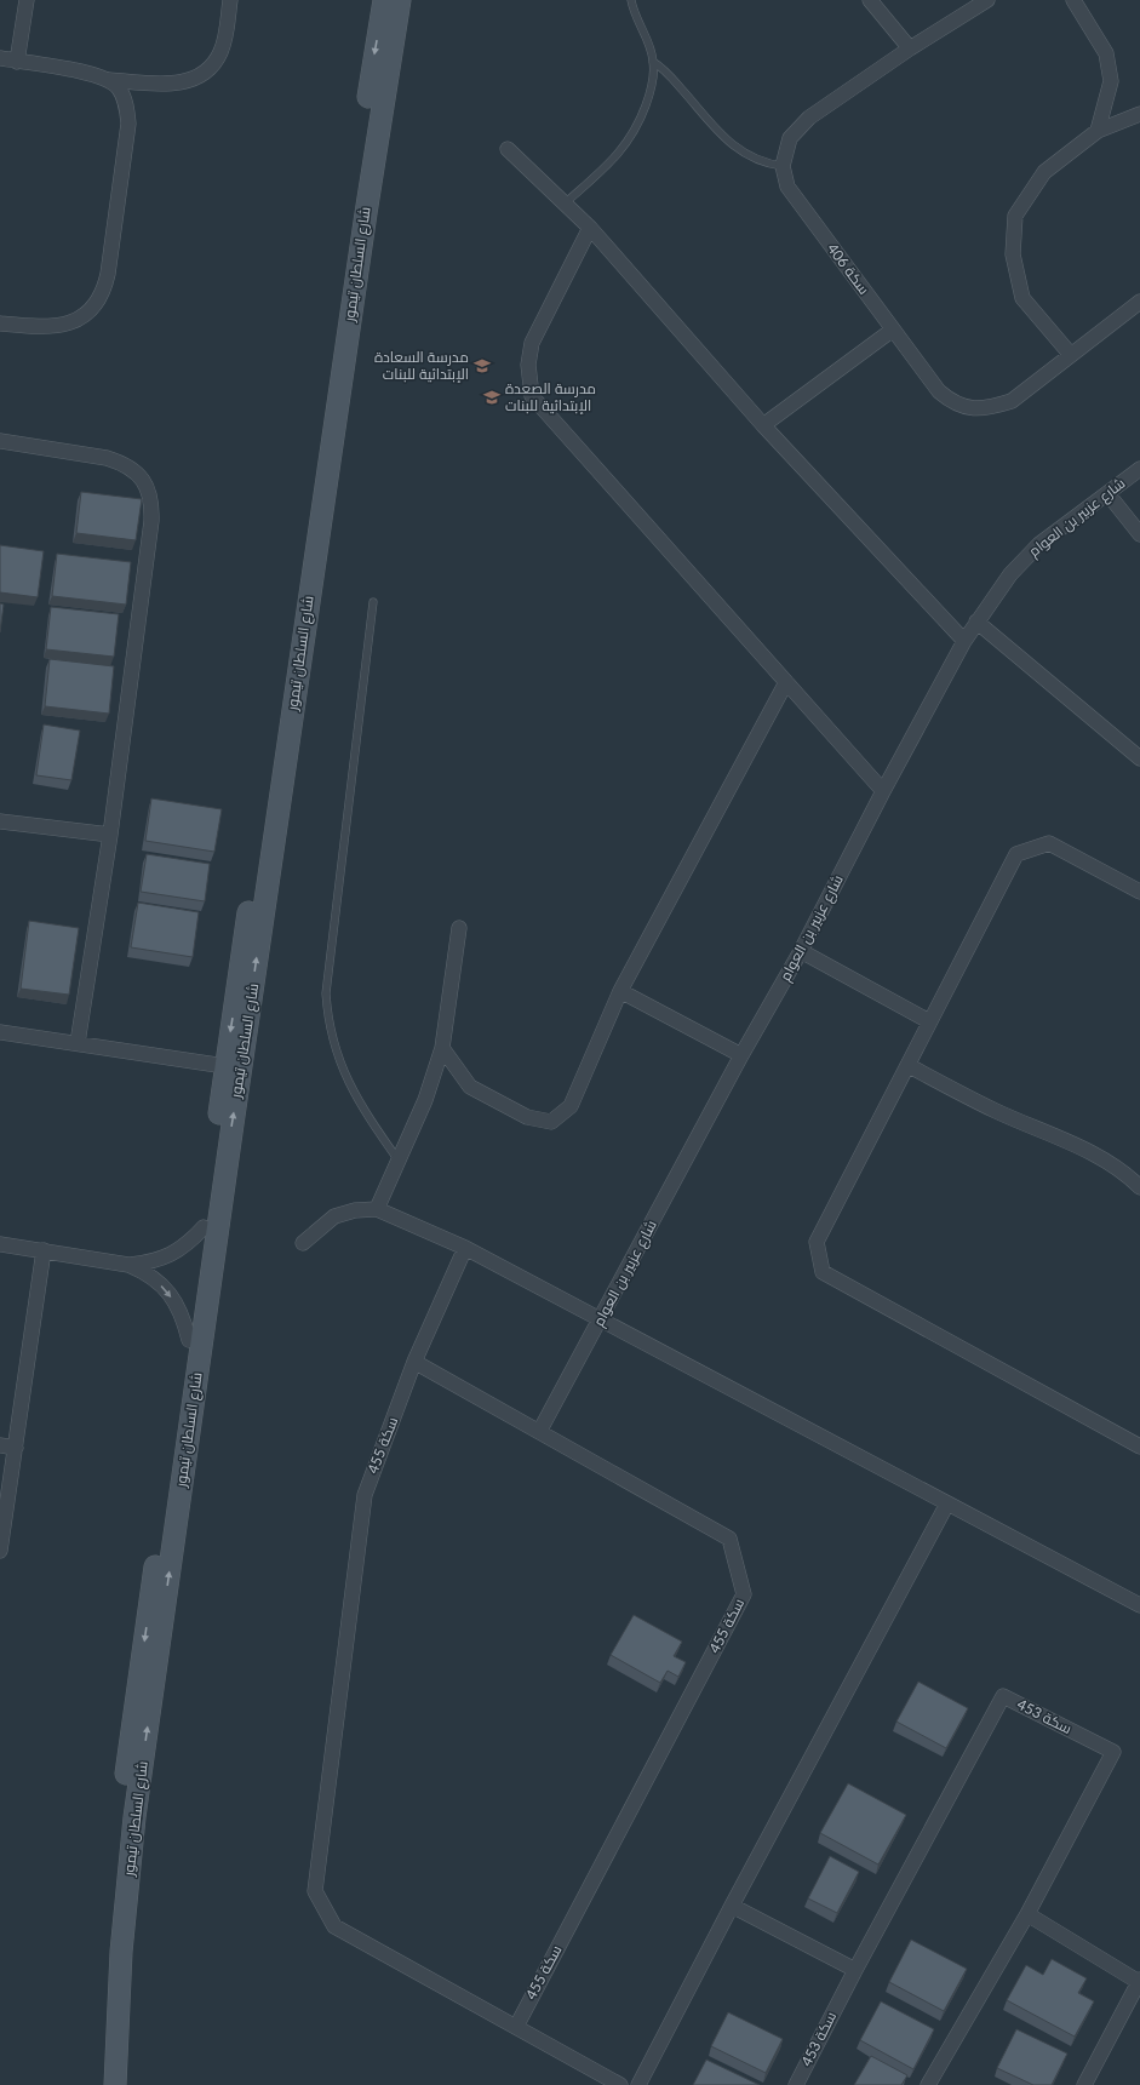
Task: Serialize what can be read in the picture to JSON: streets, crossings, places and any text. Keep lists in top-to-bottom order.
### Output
{
  "streets": {
    "main road": ["شارع السلطان تيمور"],
    "street": [
      "سكة 406",
      "شارع عزبير بن العوام",
      "سكة 455",
      "سكة 453"
    ]
  },
  "crossings": [
    ["شارع عزبير بن العوام", "سكة 455"]
  ],
  "places": {
    "school or university": ["مدرسة السعادة الإبتدائية للبنات", "مدرسة الصعدة الإبتدائية للبنات"]
  }
}
